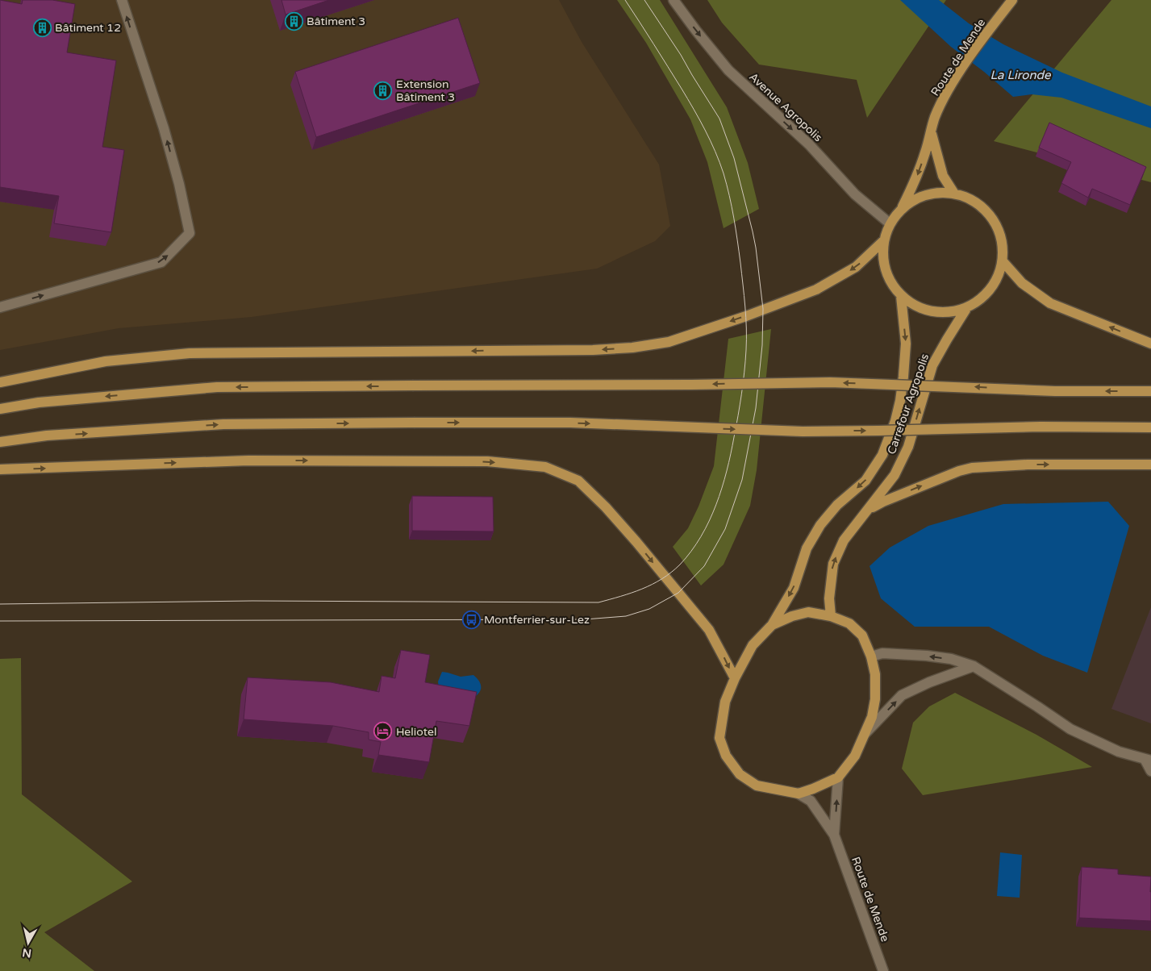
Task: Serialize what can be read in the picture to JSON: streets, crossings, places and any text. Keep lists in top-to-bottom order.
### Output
{
  "streets": {
    "main road": ["Route de Mende", "Carrefour Agropolis"],
    "street": ["Avenue Agropolis"]
  },
  "crossings": [
    ["Route de Mende", "Avenue Agropolis"],
    ["Route de Mende", "Carrefour Agropolis"],
    ["Avenue Agropolis", "Carrefour Agropolis"]
  ],
  "one_way": ["Avenue Agropolis"],
  "water": ["La Lironde"],
  "places": {
    "building": ["Bâtiment 3", "Bâtiment 12", "Extension Bâtiment 3"],
    "bus stop": ["Montferrier-sur-Lez"],
    "hotel": ["Heliotel"]
  },
  "north": "bottom"
}
